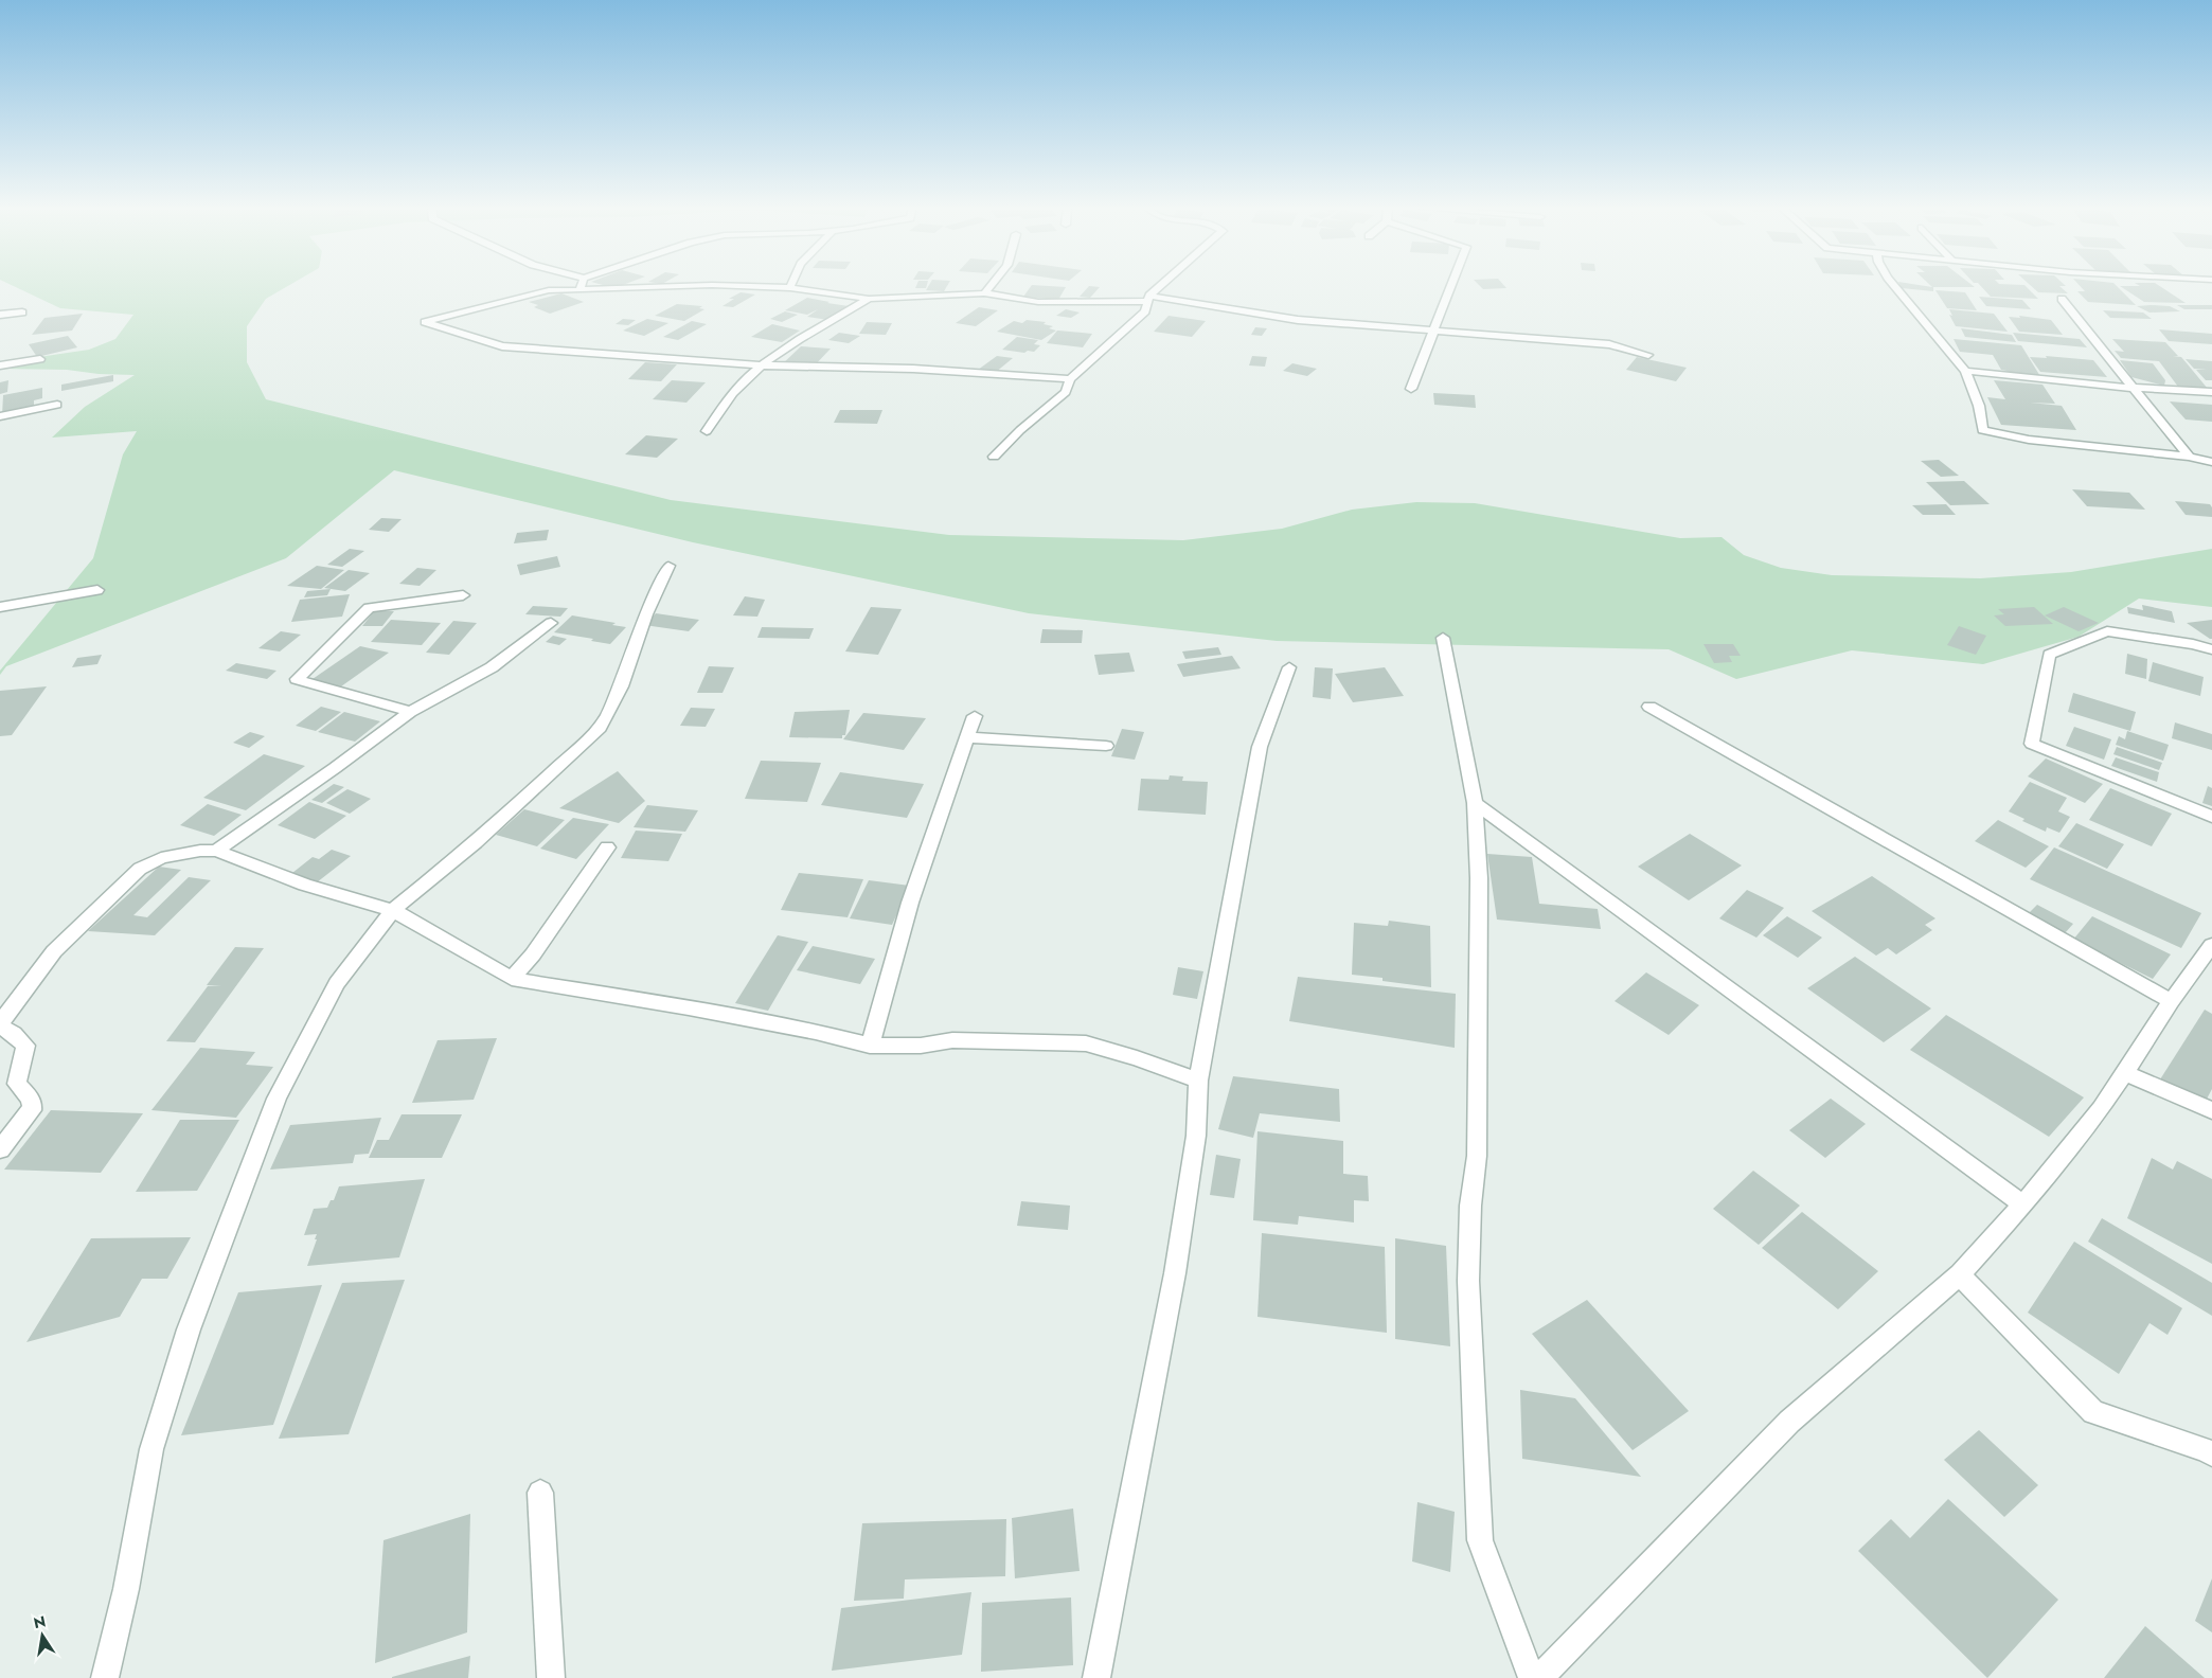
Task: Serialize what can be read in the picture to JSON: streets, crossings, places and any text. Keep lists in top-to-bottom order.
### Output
{
  "north": "top"
}
